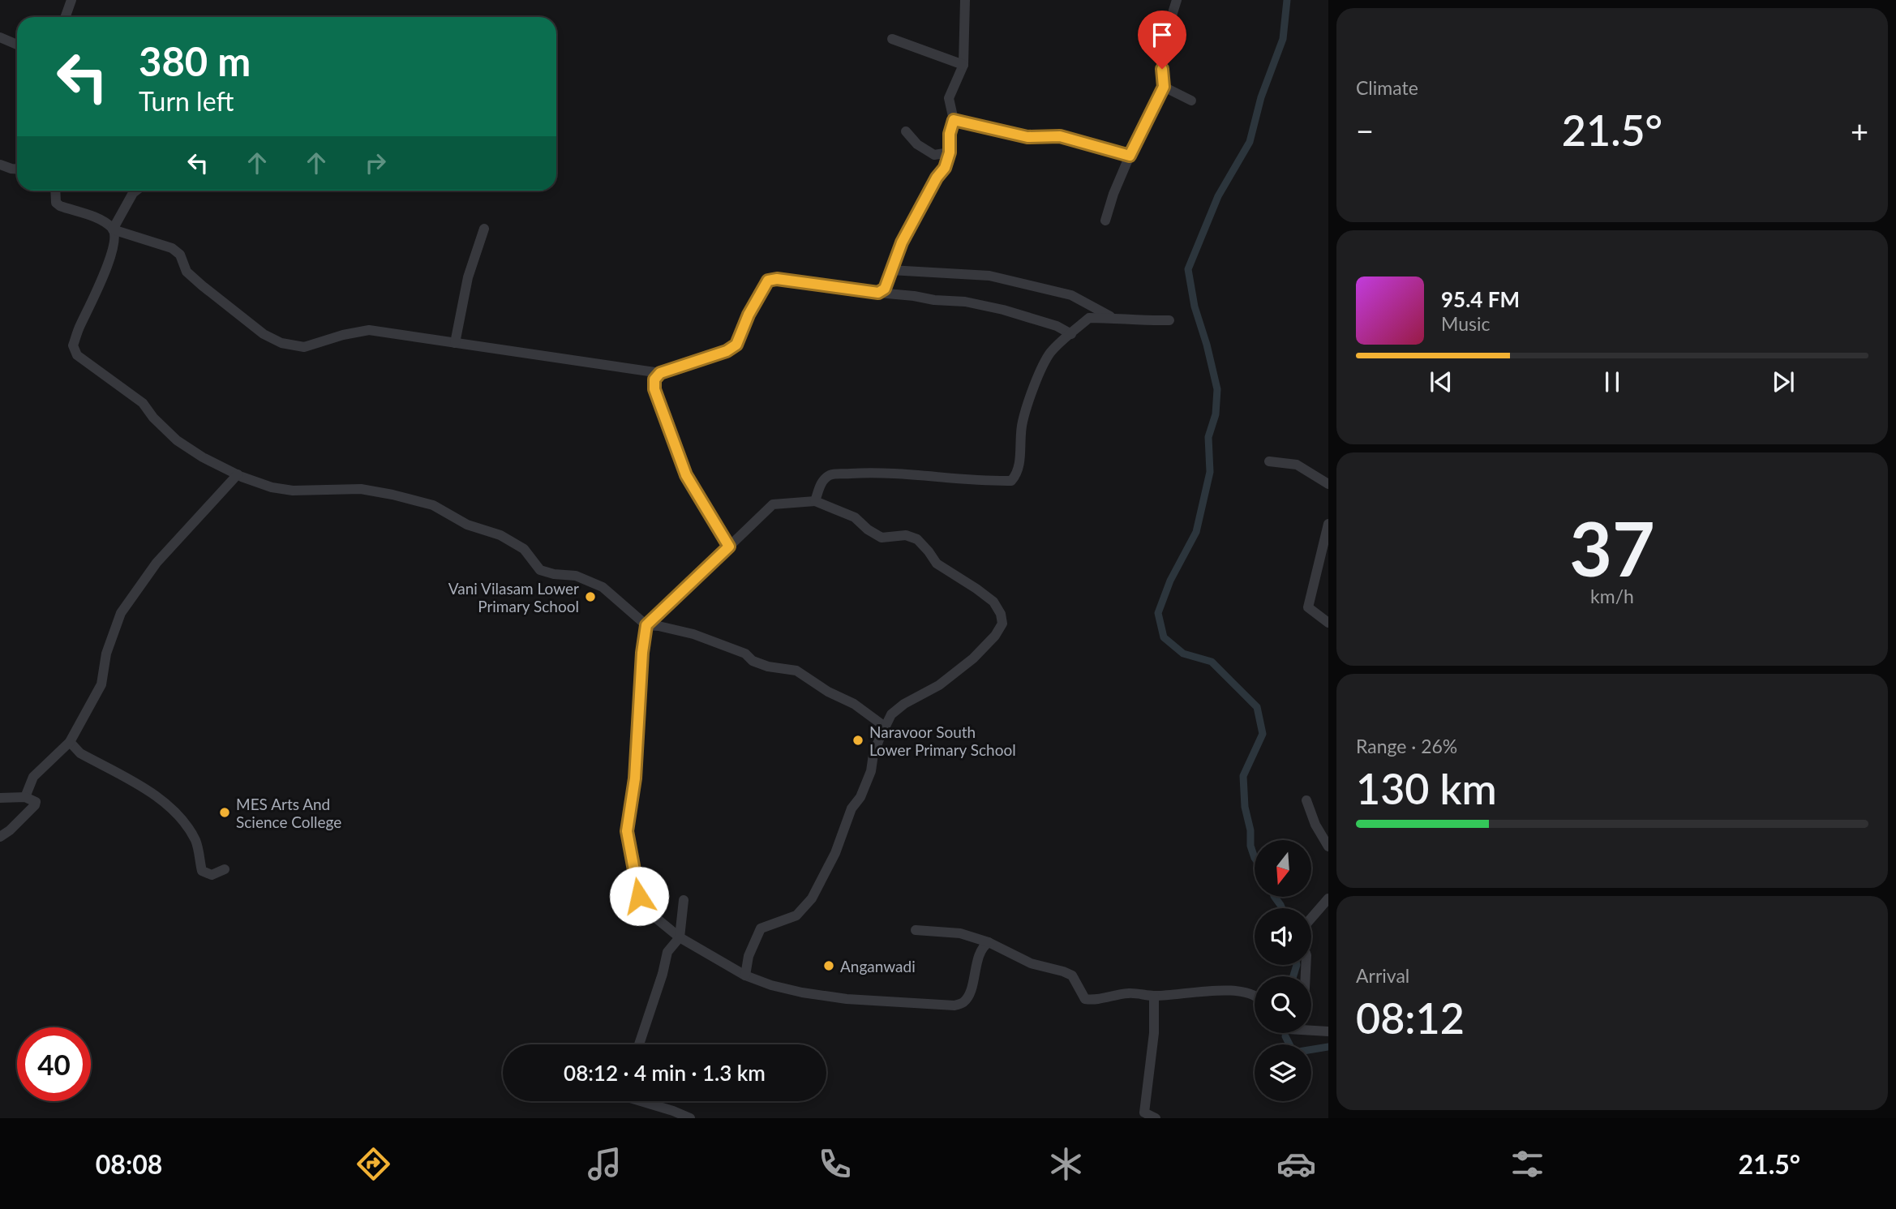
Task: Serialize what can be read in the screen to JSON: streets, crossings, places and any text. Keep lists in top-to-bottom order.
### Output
{
  "places": [
    "Vani Vilasam Lower Primary School",
    "Naravoor South Lower Primary School",
    "MES Arts And Science College",
    "Anganwadi"
  ],
  "north": "bottom",
  "page": {
    "tile": [
      "Climate",
      ["37", "km/h"],
      ["Range · 26%", "130 km"],
      ["Arrival", "08:12"]
    ],
    "turn": ["380 m", "Turn left"],
    "heat": ["−", "21.5°", "+"],
    "song": ["95.4 FM", "Music"],
    "limit": "40",
    "trip": "08:12 · 4 min · 1.3 km",
    "tabs": ["08:08", "21.5°"]
  }
}
